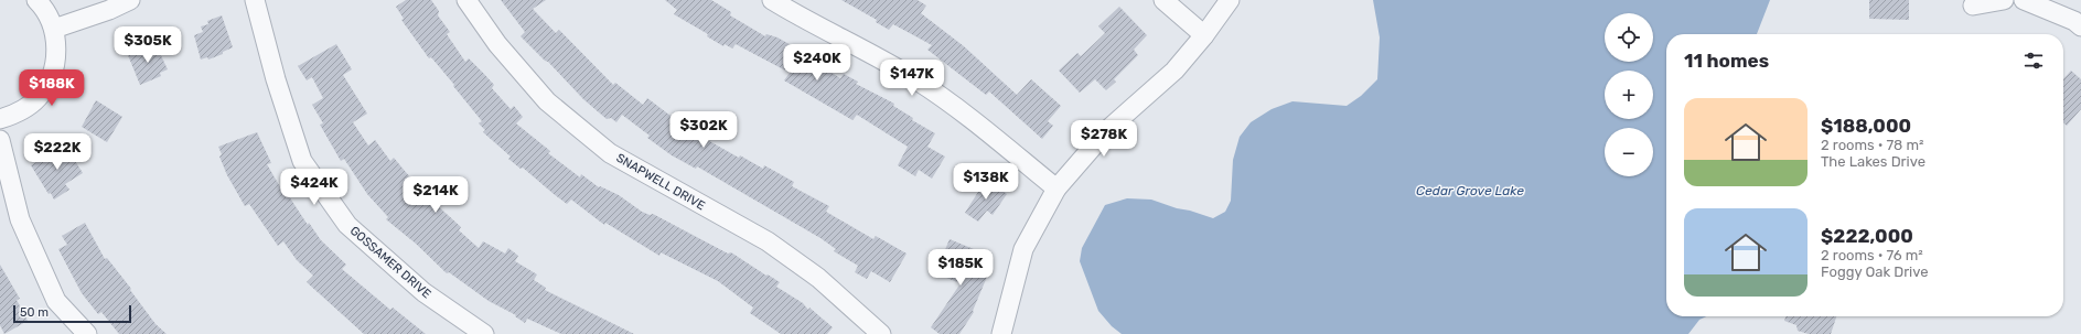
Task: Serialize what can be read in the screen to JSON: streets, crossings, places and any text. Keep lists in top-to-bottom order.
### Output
{
  "streets": {
    "street": ["SNAPWELL DRIVE", "GOSSAMER DRIVE"]
  },
  "water": ["Cedar Grove Lake"],
  "scale_bar": "50 m",
  "page": {
    "map_buttons": ["+", "−"],
    "price": [
      "$305K",
      "$240K",
      "$147K",
      "$188K",
      "$302K",
      "$278K",
      "$222K",
      "$138K",
      "$424K",
      "$214K",
      "$185K"
    ],
    "heading": "11 homes",
    "list": [
      {
        "name": "$188,000",
        "note": "2 rooms · 78 m² · The Lakes Drive"
      },
      {
        "name": "$222,000",
        "note": "2 rooms · 76 m² · Foggy Oak Drive"
      }
    ],
    "scale": "50 m"
  }
}
